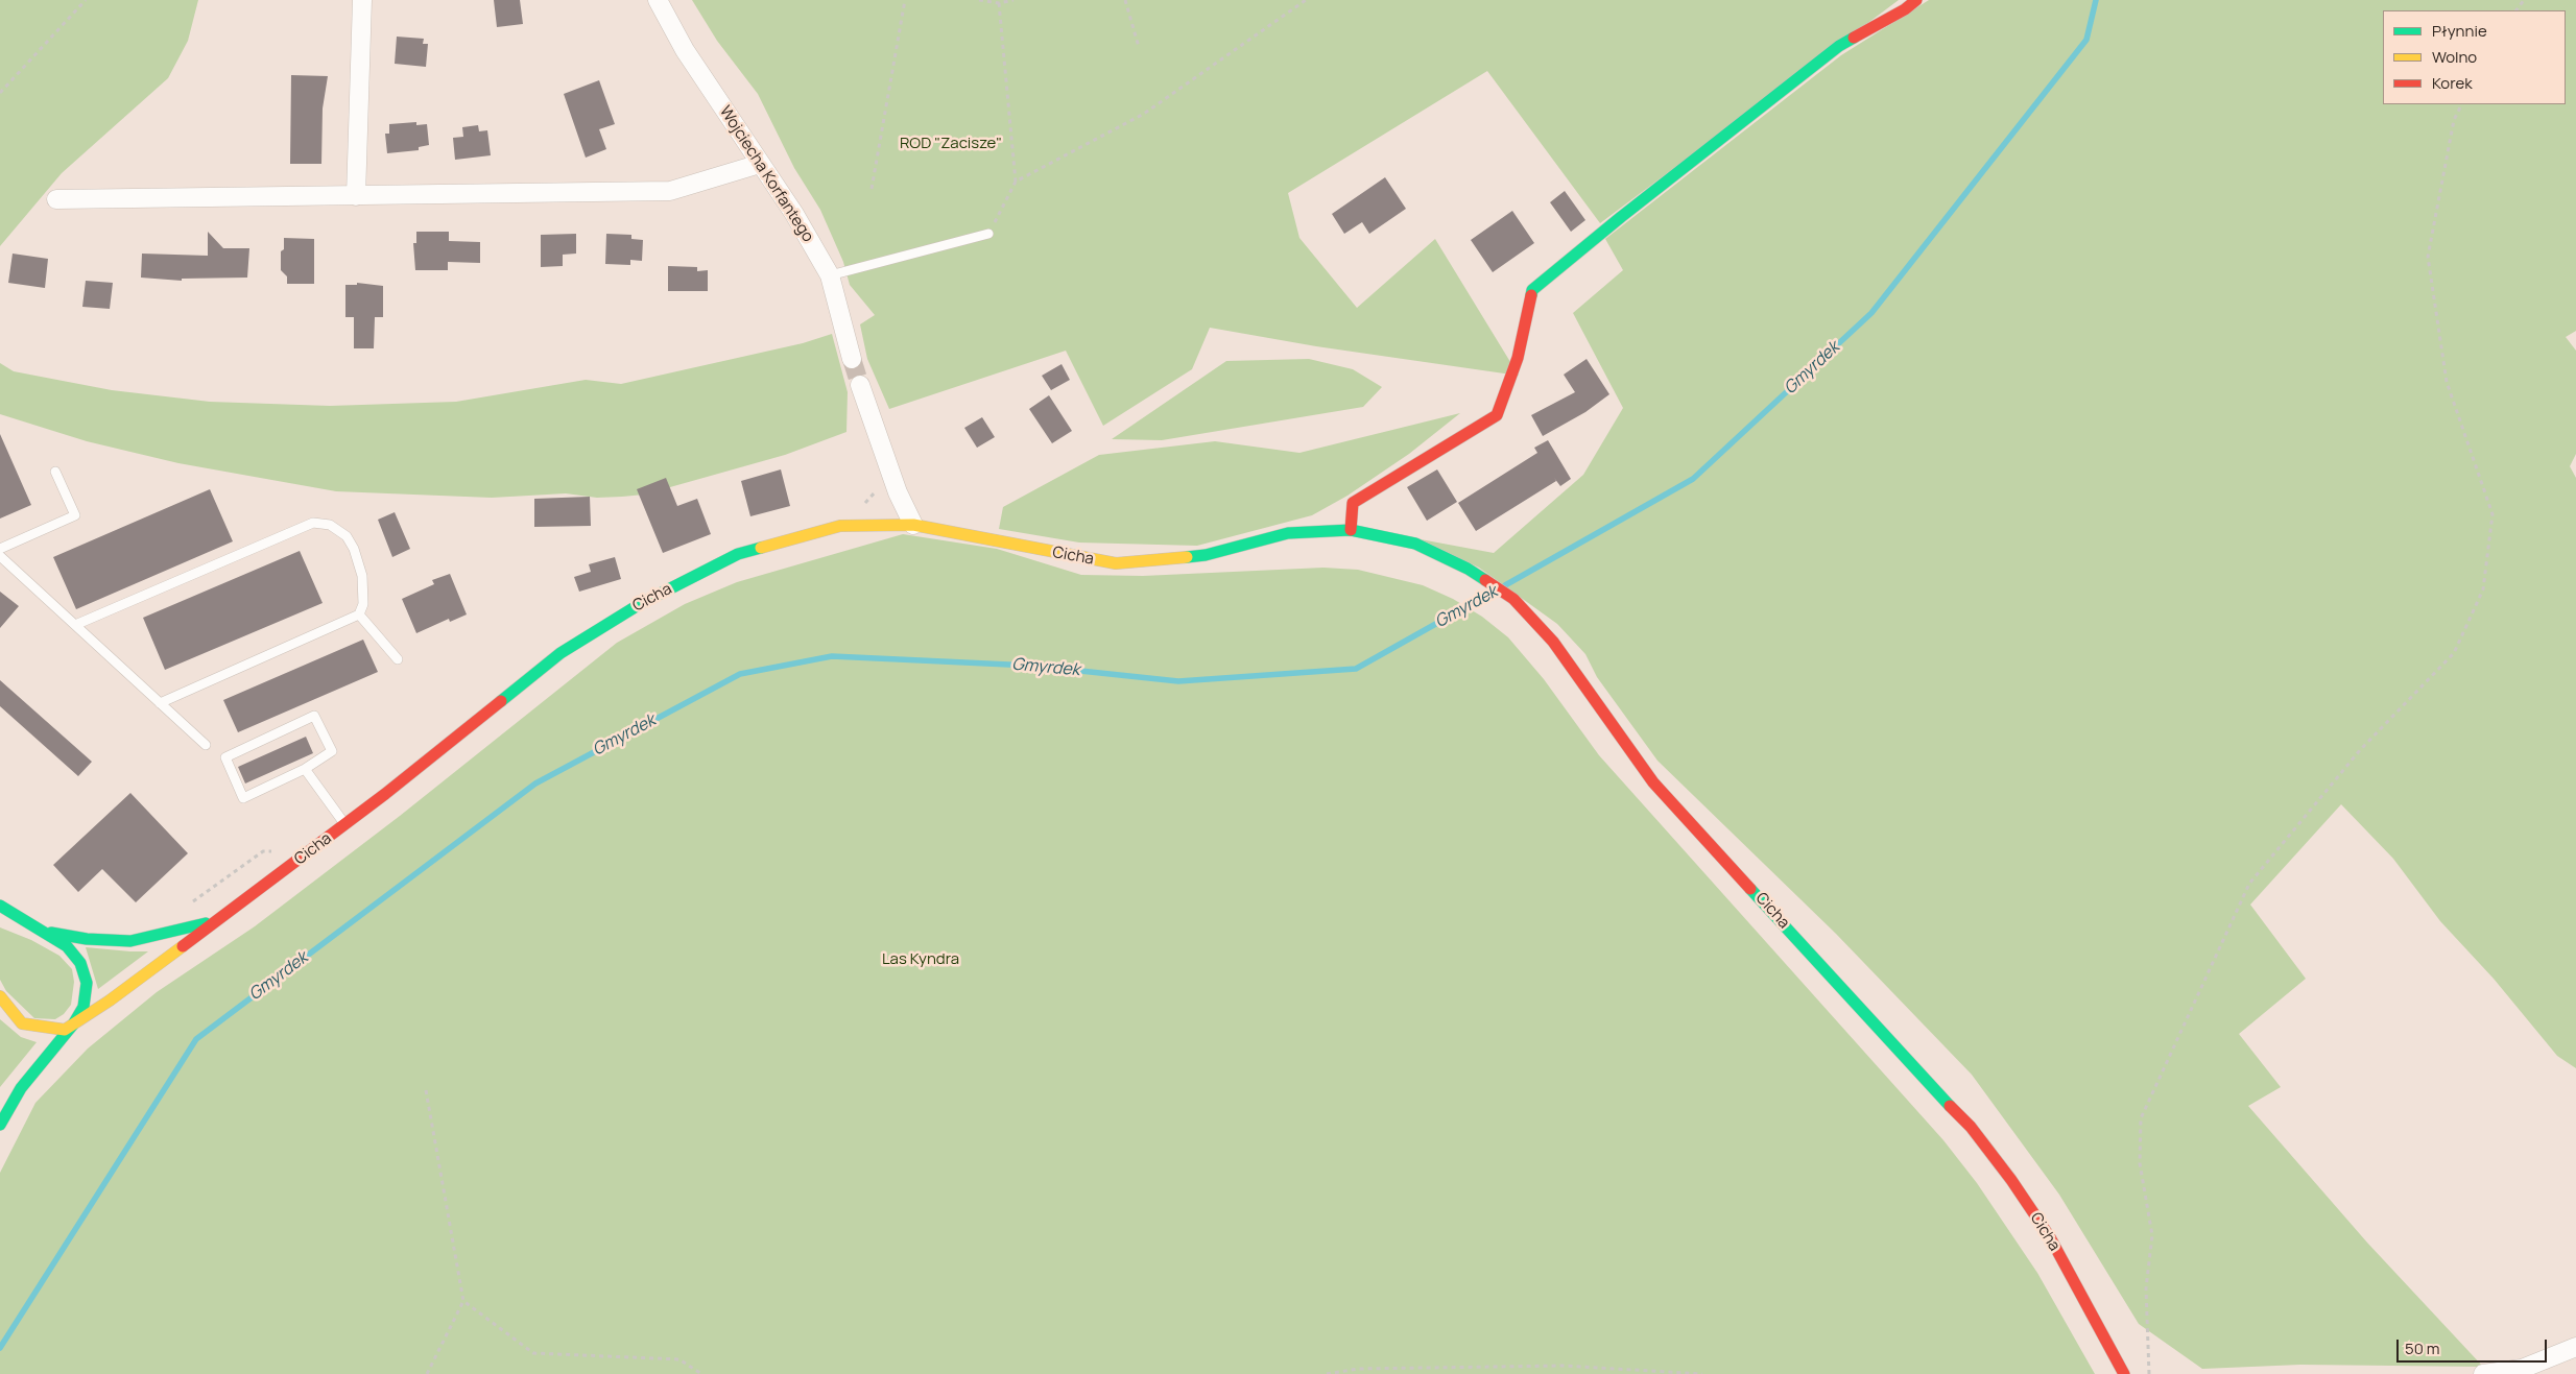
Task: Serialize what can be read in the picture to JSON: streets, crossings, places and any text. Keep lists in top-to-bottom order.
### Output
{
  "streets": {
    "street": ["Wojciecha Korfantego", "Cicha"]
  },
  "water": ["Gmyrdek"],
  "parks": ["ROD \"Zacisze\"", "Las Kyndra"],
  "legend": ["Płynnie", "Wolno", "Korek"],
  "scale_bar": "50 m"
}
